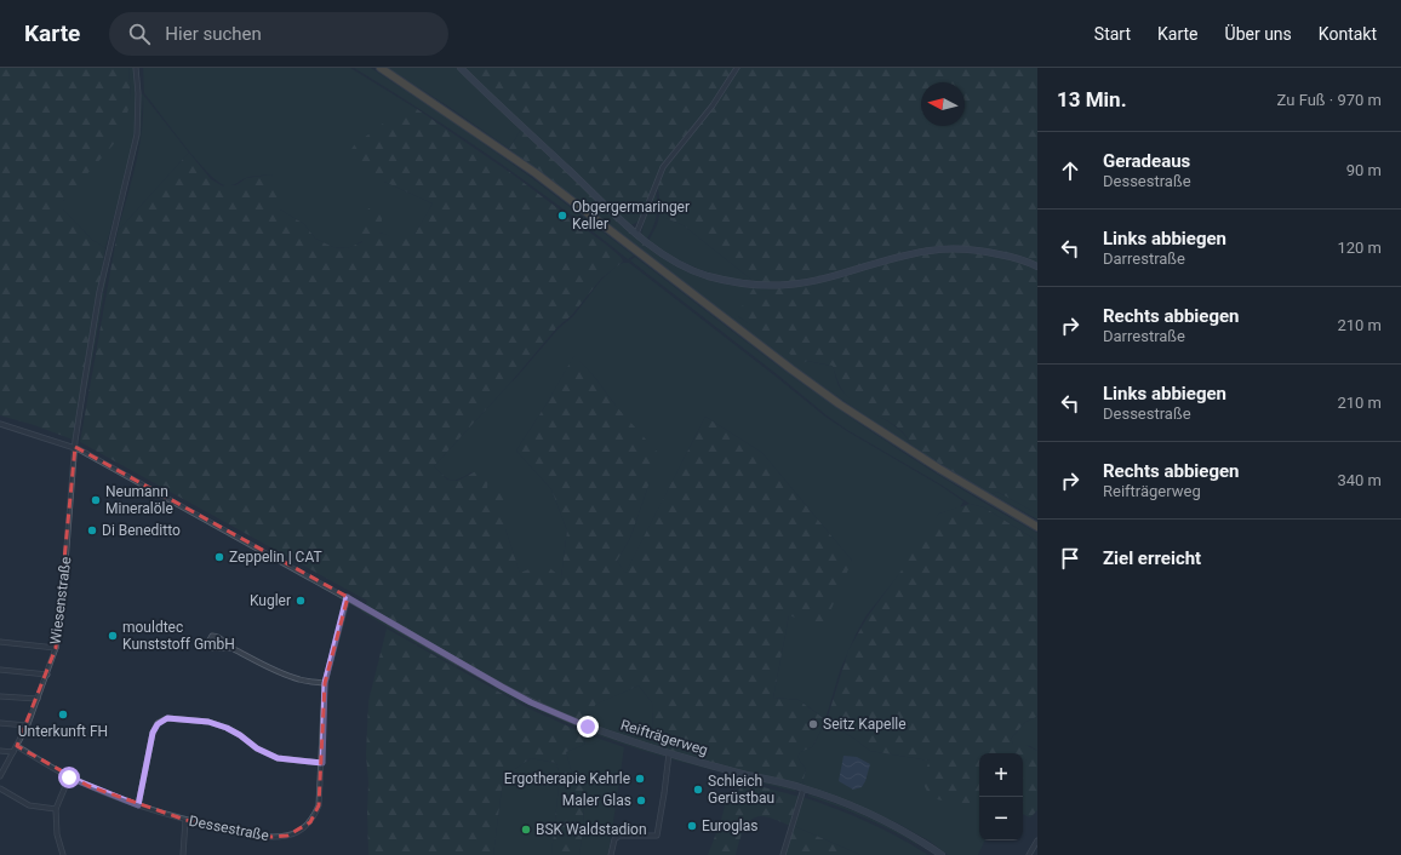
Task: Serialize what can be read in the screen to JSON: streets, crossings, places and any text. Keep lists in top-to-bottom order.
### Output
{
  "streets": {
    "main road": ["Reifträgerweg"],
    "street": ["Wiesenstraße", "Dessestraße"]
  },
  "crossings": [
    ["Wiesenstraße", "Reifträgerweg"],
    ["Wiesenstraße", "Dessestraße"],
    ["Reifträgerweg", "Dessestraße"]
  ],
  "places": [
    "Obgergermaringer Keller",
    "Neumann Mineralöle",
    "Di Beneditto",
    "Zeppelin | CAT",
    "Kugler",
    "mouldtec Kunststoff GmbH",
    "Unterkunft FH",
    "Seitz Kapelle",
    "Ergotherapie Kehrle",
    "Schleich Gerüstbau",
    "Maler Glas",
    "Euroglas",
    "BSK Waldstadion"
  ],
  "north": "left",
  "page": {
    "header": "Karte",
    "search": "Hier suchen",
    "nav": [
      "Start",
      "Karte",
      "Über uns",
      "Kontakt"
    ],
    "heading": ["13 Min.", "Zu Fuß · 970 m"],
    "list": [
      ["Geradeaus", "Dessestraße", "90 m"],
      ["Links abbiegen", "Darrestraße", "120 m"],
      ["Rechts abbiegen", "Darrestraße", "210 m"],
      ["Links abbiegen", "Dessestraße", "210 m"],
      ["Rechts abbiegen", "Reifträgerweg", "340 m"],
      "Ziel erreicht"
    ],
    "map_buttons": ["+", "−"]
  }
}
